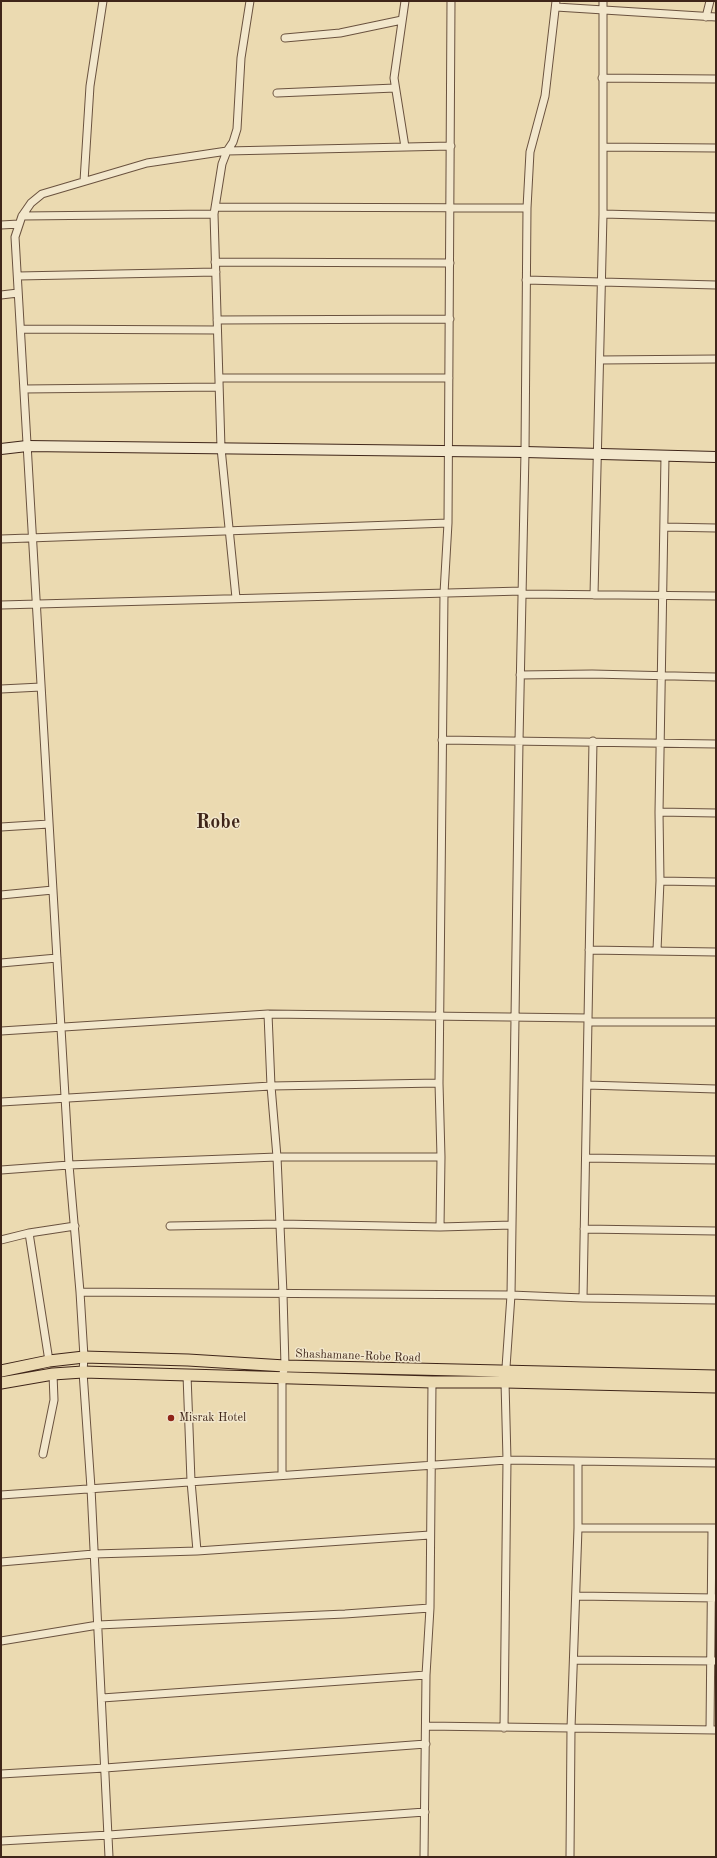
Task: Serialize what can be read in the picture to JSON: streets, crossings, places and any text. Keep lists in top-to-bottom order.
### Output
{
  "streets": {
    "main road": ["Shashamane-Robe Road"]
  },
  "districts": ["Robe"],
  "places": ["Misrak Hotel"]
}
